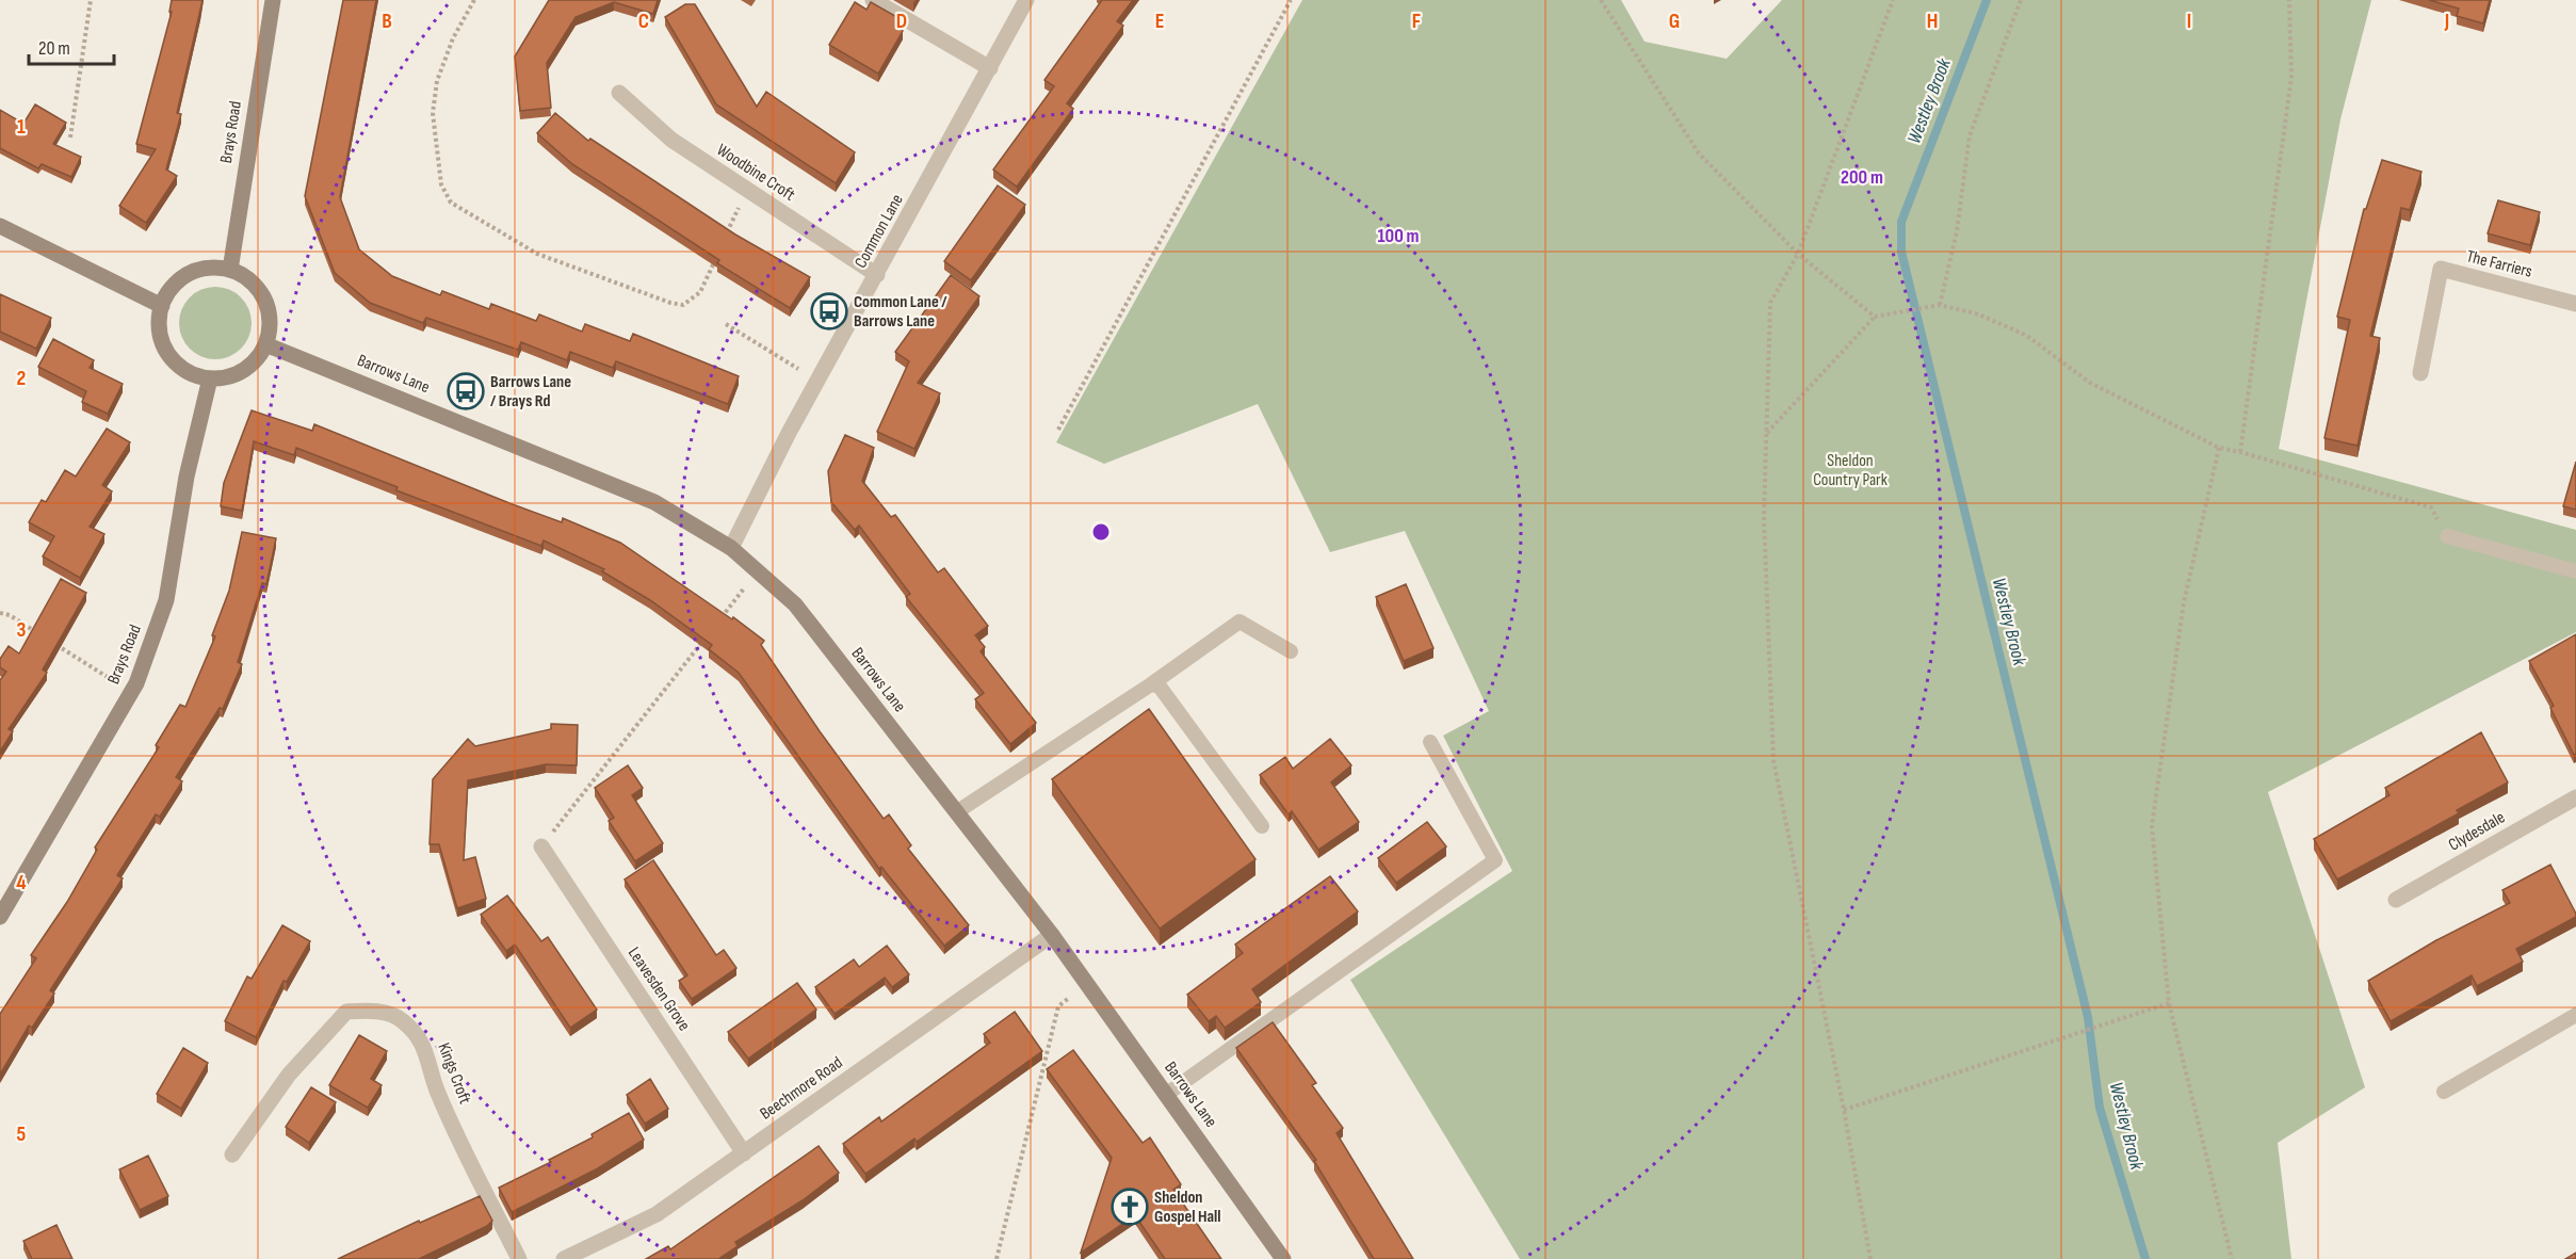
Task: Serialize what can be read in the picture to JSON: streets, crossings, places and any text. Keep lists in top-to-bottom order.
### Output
{
  "streets": {
    "street": [
      "Brays Road",
      "Woodbine Croft",
      "Common Lane",
      "The Farriers",
      "Barrows Lane",
      "Clydesdale",
      "Leavesden Grove",
      "Kings Croft",
      "Beechmore Road"
    ]
  },
  "crossings": [
    ["Brays Road", "Barrows Lane"],
    ["Woodbine Croft", "Common Lane"],
    ["Common Lane", "Barrows Lane"],
    ["Barrows Lane", "Beechmore Road"],
    ["Leavesden Grove", "Beechmore Road"]
  ],
  "water": ["Westley Brook"],
  "parks": ["Sheldon Country Park"],
  "places": {
    "bus stop": ["Common Lane / Barrows Lane", "Barrows Lane / Brays Rd"],
    "church": ["Sheldon Gospel Hall"]
  },
  "scale_bar": "20 m",
  "grid": {
    "columns": [
      "B",
      "C",
      "D",
      "E",
      "F",
      "G",
      "H",
      "I",
      "J"
    ],
    "rows": [
      "1",
      "2",
      "3",
      "4",
      "5"
    ]
  },
  "rings": ["200 m", "100 m"]
}
